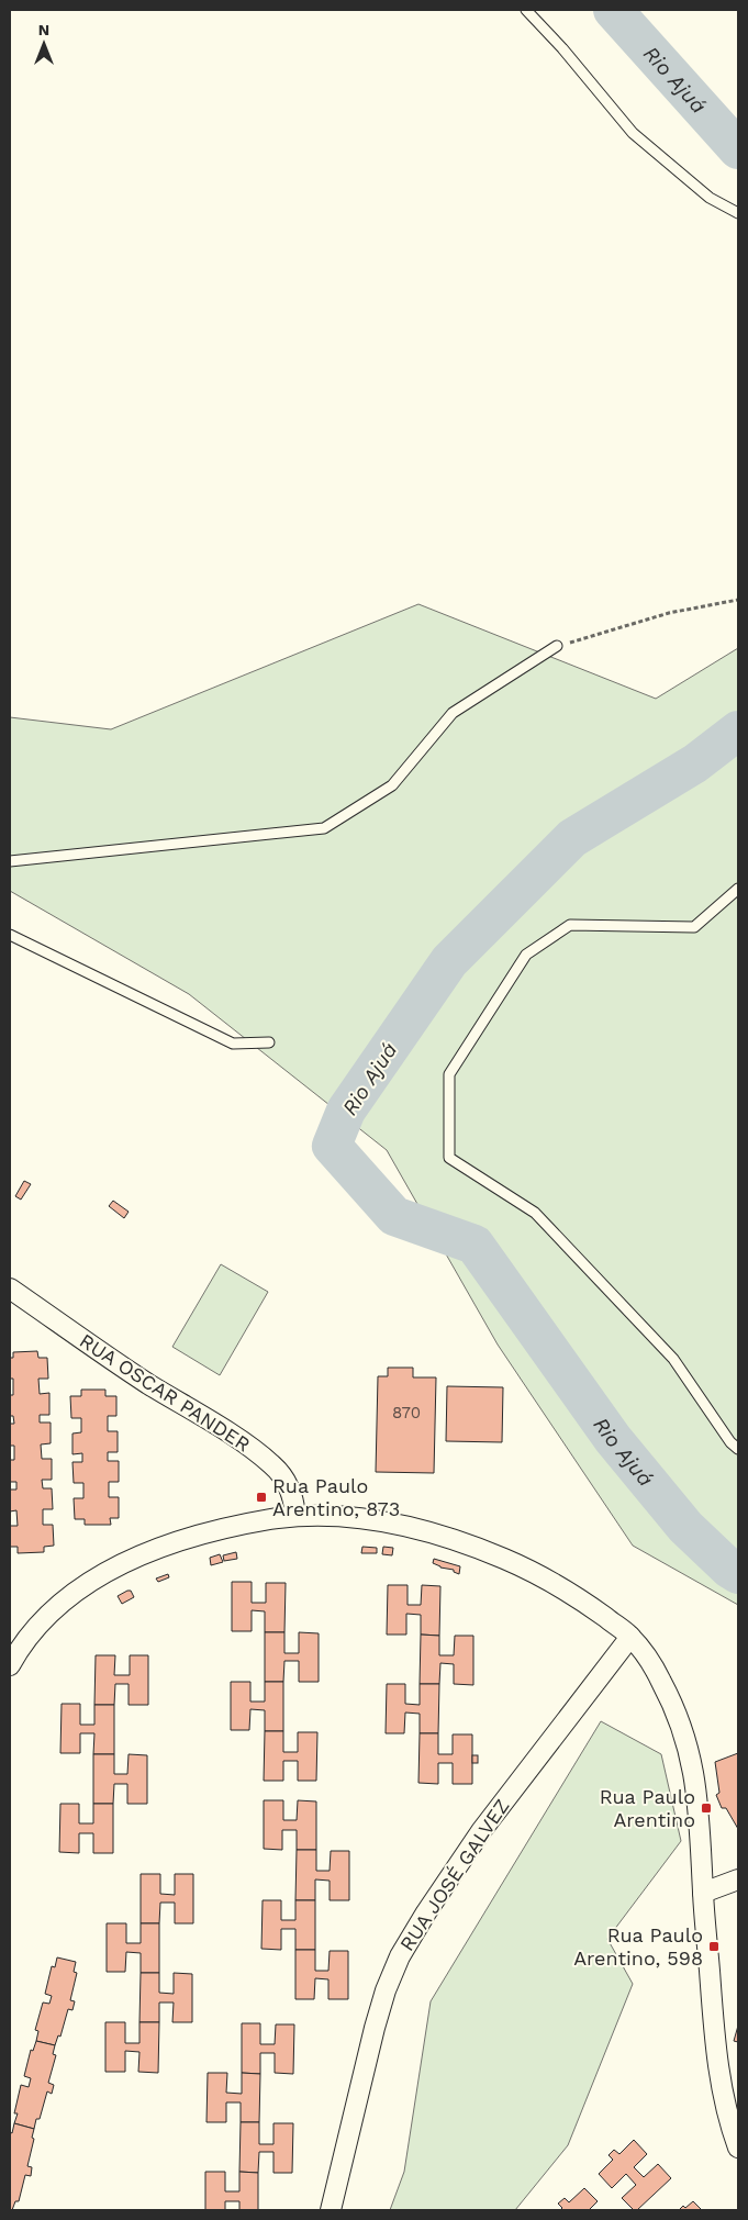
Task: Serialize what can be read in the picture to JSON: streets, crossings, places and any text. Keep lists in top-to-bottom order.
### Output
{
  "streets": {
    "street": ["RUA OSCAR PANDER", "RUA JOSÉ GALVEZ"]
  },
  "water": ["Rio Ajuá"],
  "places": {
    "transit": ["Rua Paulo Arentino, 873", "Rua Paulo Arentino", "Rua Paulo Arentino, 598"]
  },
  "house_numbers": ["870"],
  "north": "top"
}
